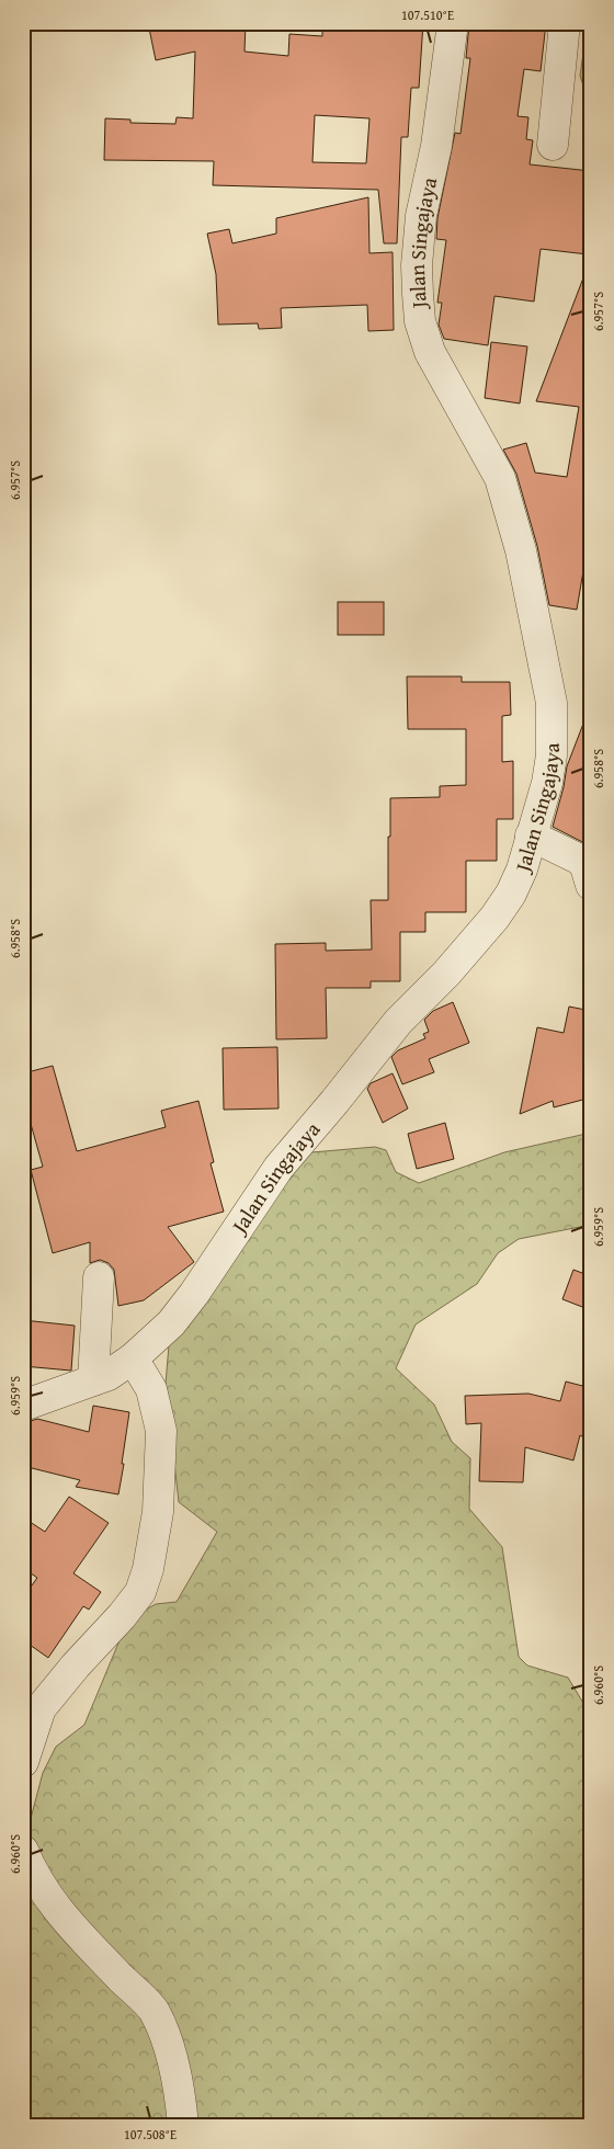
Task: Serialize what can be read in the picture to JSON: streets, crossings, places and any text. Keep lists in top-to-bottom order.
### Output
{
  "streets": {
    "street": ["Jalan Singajaya"]
  },
  "coordinates": [
    "107.510°E",
    "6.957°S",
    "6.958°S",
    "6.959°S",
    "6.960°S",
    "107.508°E"
  ]
}
